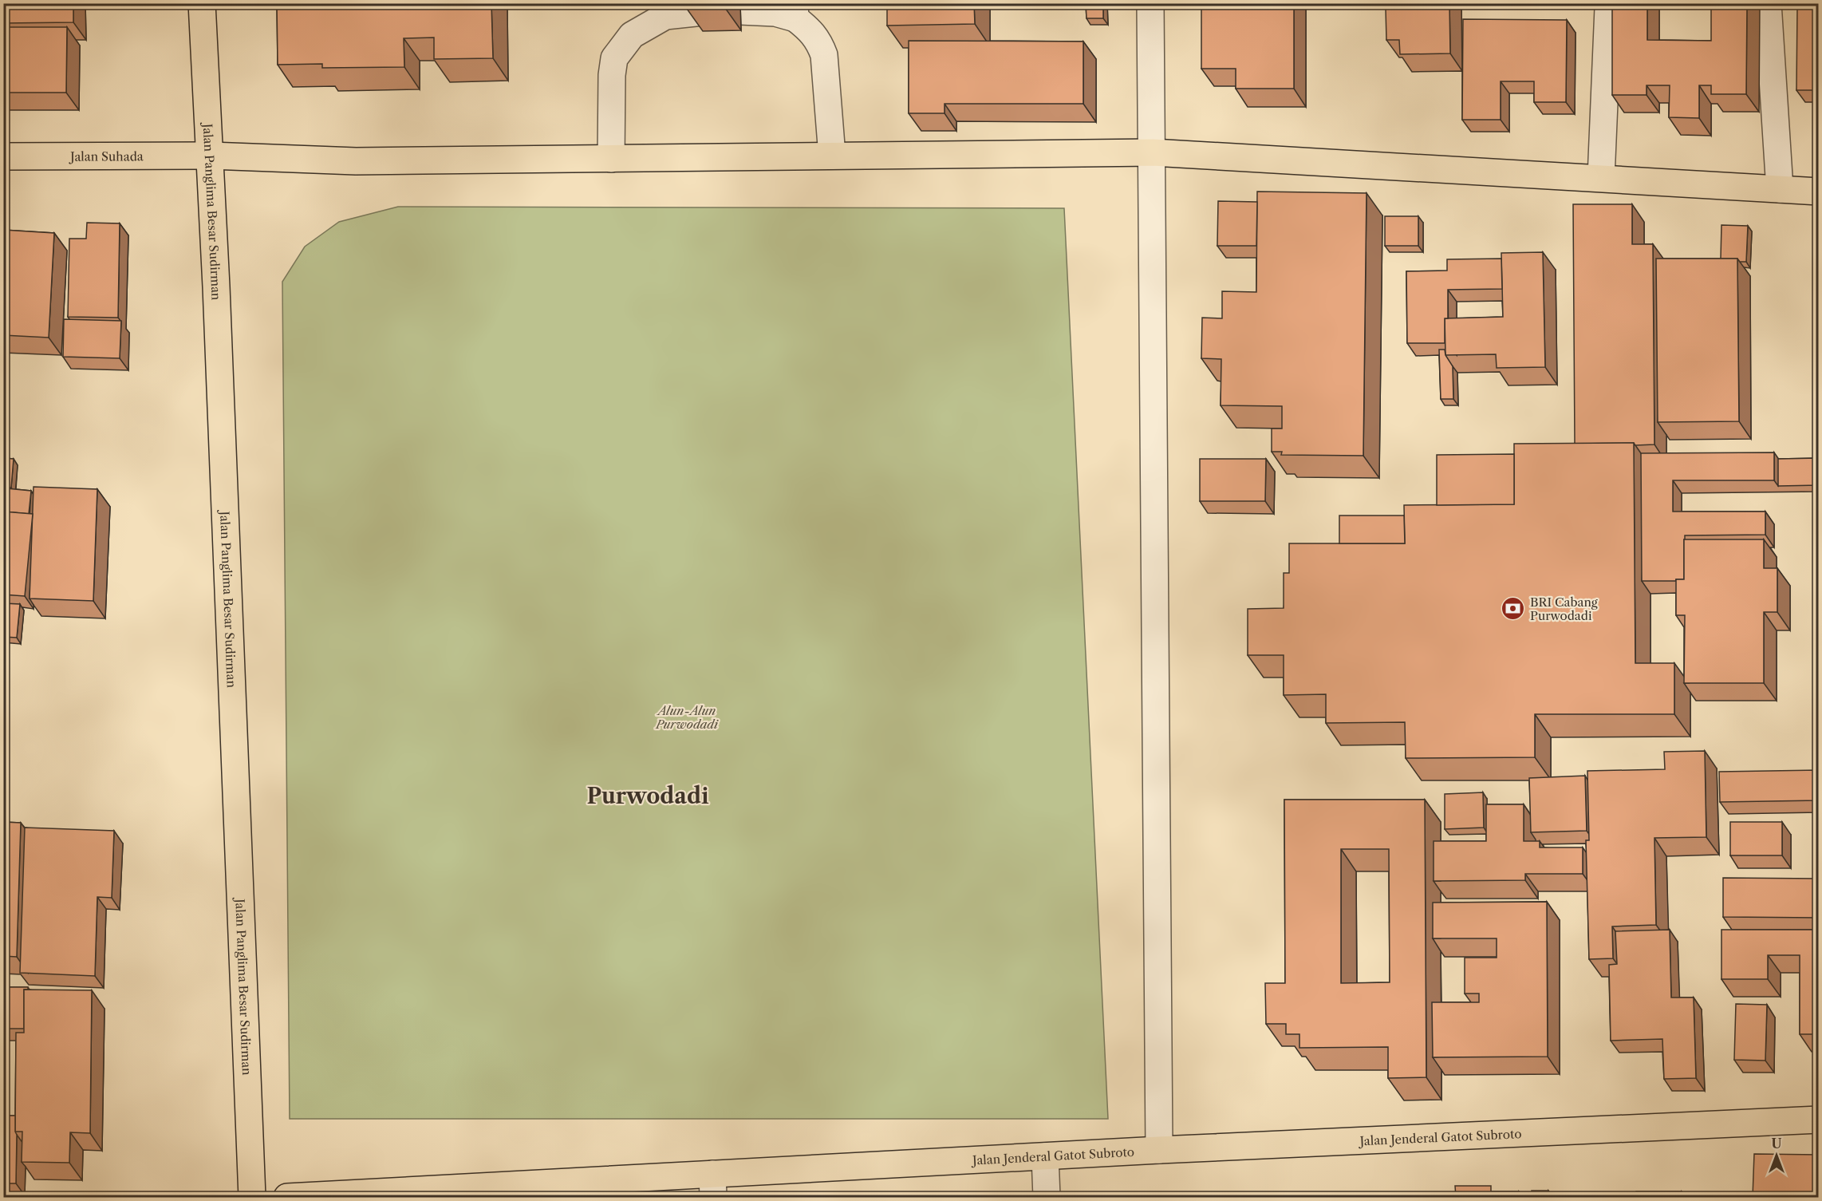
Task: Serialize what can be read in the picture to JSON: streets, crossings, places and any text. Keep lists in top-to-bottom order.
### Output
{
  "streets": {
    "main road": ["Jalan Suhada", "Jalan Panglima Besar Sudirman", "Jalan Jenderal Gatot Subroto"]
  },
  "crossings": [
    ["Jalan Suhada", "Jalan Panglima Besar Sudirman"]
  ],
  "districts": ["Purwodadi"],
  "parks": ["Alun-Alun Purwodadi"],
  "places": {
    "bank": ["BRI Cabang Purwodadi"]
  },
  "north": "top"
}
